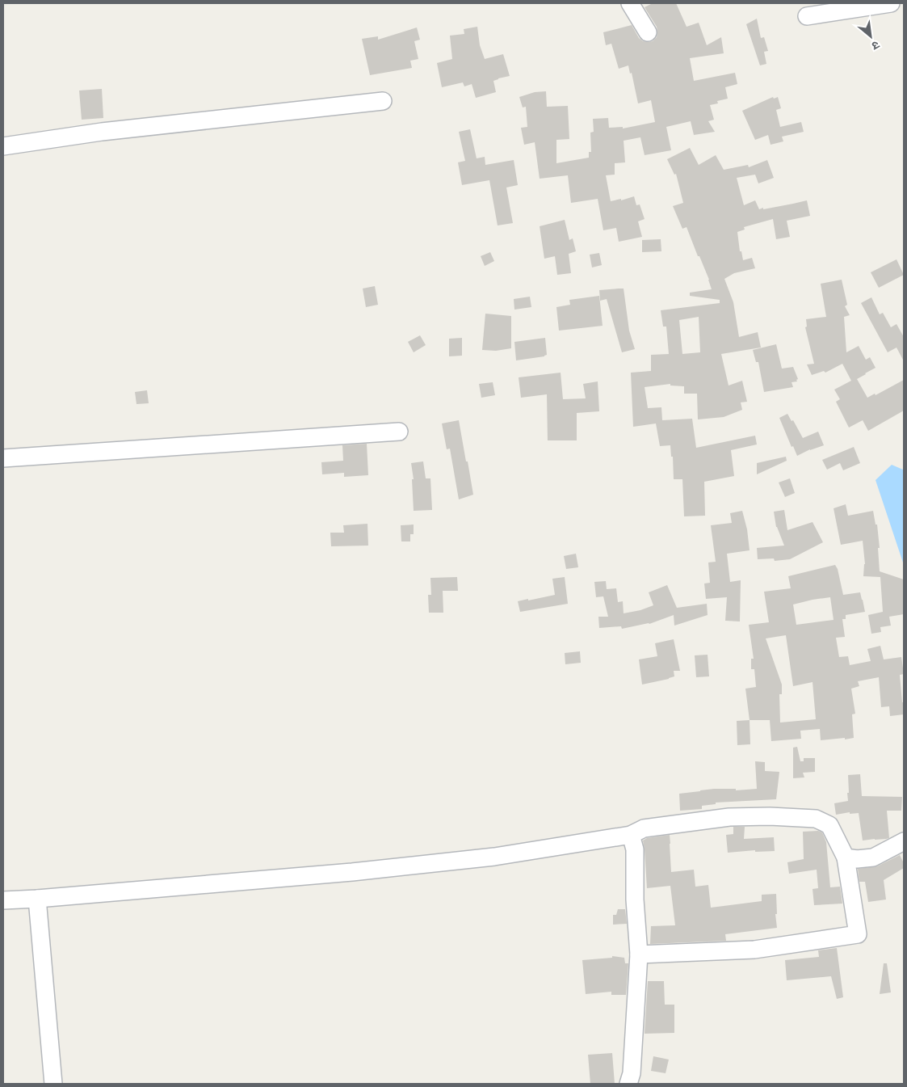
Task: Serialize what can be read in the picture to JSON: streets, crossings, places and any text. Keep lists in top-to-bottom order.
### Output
{
  "north": "bottom right"
}
